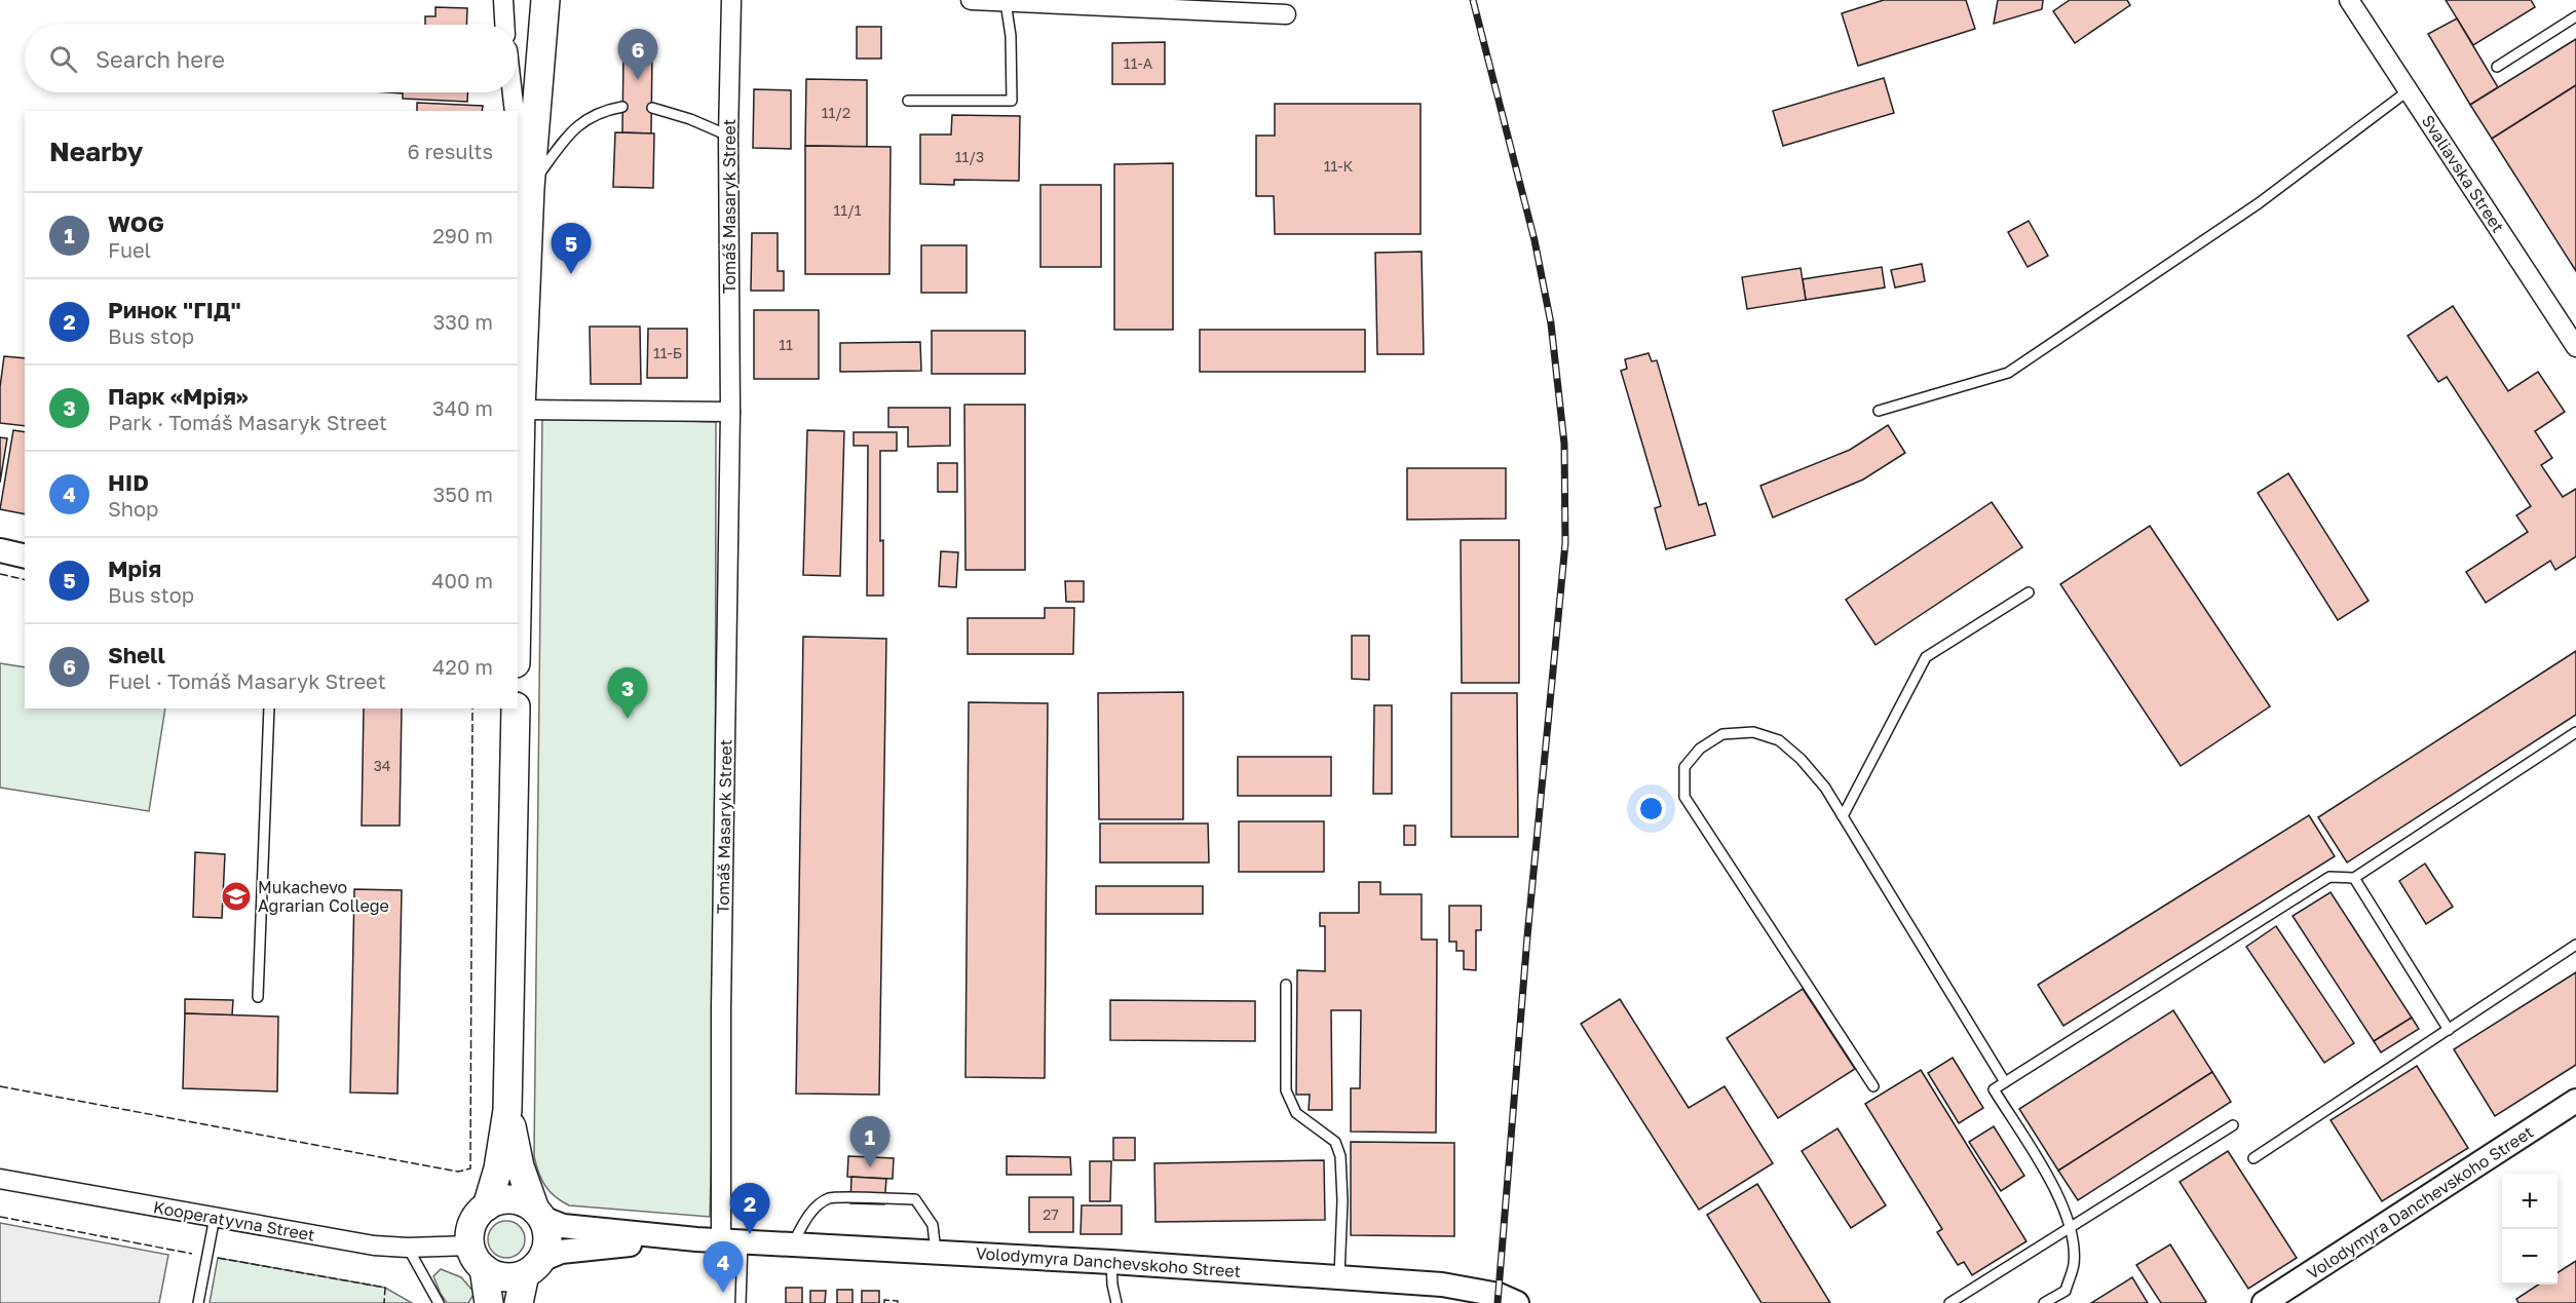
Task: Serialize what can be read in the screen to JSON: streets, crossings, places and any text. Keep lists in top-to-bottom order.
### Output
{
  "streets": {
    "street": [
      "Svaliavska Street",
      "Tomáš Masaryk Street",
      "Volodymyra Danchevskoho Street",
      "Kooperatyvna Street"
    ]
  },
  "crossings": [
    ["Tomáš Masaryk Street", "Volodymyra Danchevskoho Street"],
    ["Volodymyra Danchevskoho Street", "Kooperatyvna Street"]
  ],
  "places": {
    "school or university": ["Mukachevo Agrarian College"]
  },
  "house_numbers": [
    "11-А",
    "11/2",
    "11/3",
    "11-К",
    "11/1",
    "11",
    "11-Б",
    "34",
    "27"
  ],
  "page": {
    "search": "Search here",
    "pins": [
      "6",
      "5",
      "3",
      "1",
      "2",
      "4"
    ],
    "heading": ["Nearby", "6 results"],
    "list": [
      {
        "mark": "1",
        "name": "WOG",
        "note": "Fuel",
        "value": "290 m"
      },
      {
        "mark": "2",
        "name": "Ринок \"ГІД\"",
        "note": "Bus stop",
        "value": "330 m"
      },
      {
        "mark": "3",
        "name": "Парк «Мрія»",
        "note": "Park · Tomáš Masaryk Street",
        "value": "340 m"
      },
      {
        "mark": "4",
        "name": "HID",
        "note": "Shop",
        "value": "350 m"
      },
      {
        "mark": "5",
        "name": "Мрія",
        "note": "Bus stop",
        "value": "400 m"
      },
      {
        "mark": "6",
        "name": "Shell",
        "note": "Fuel · Tomáš Masaryk Street",
        "value": "420 m"
      }
    ],
    "map_buttons": ["+", "−"]
  }
}
